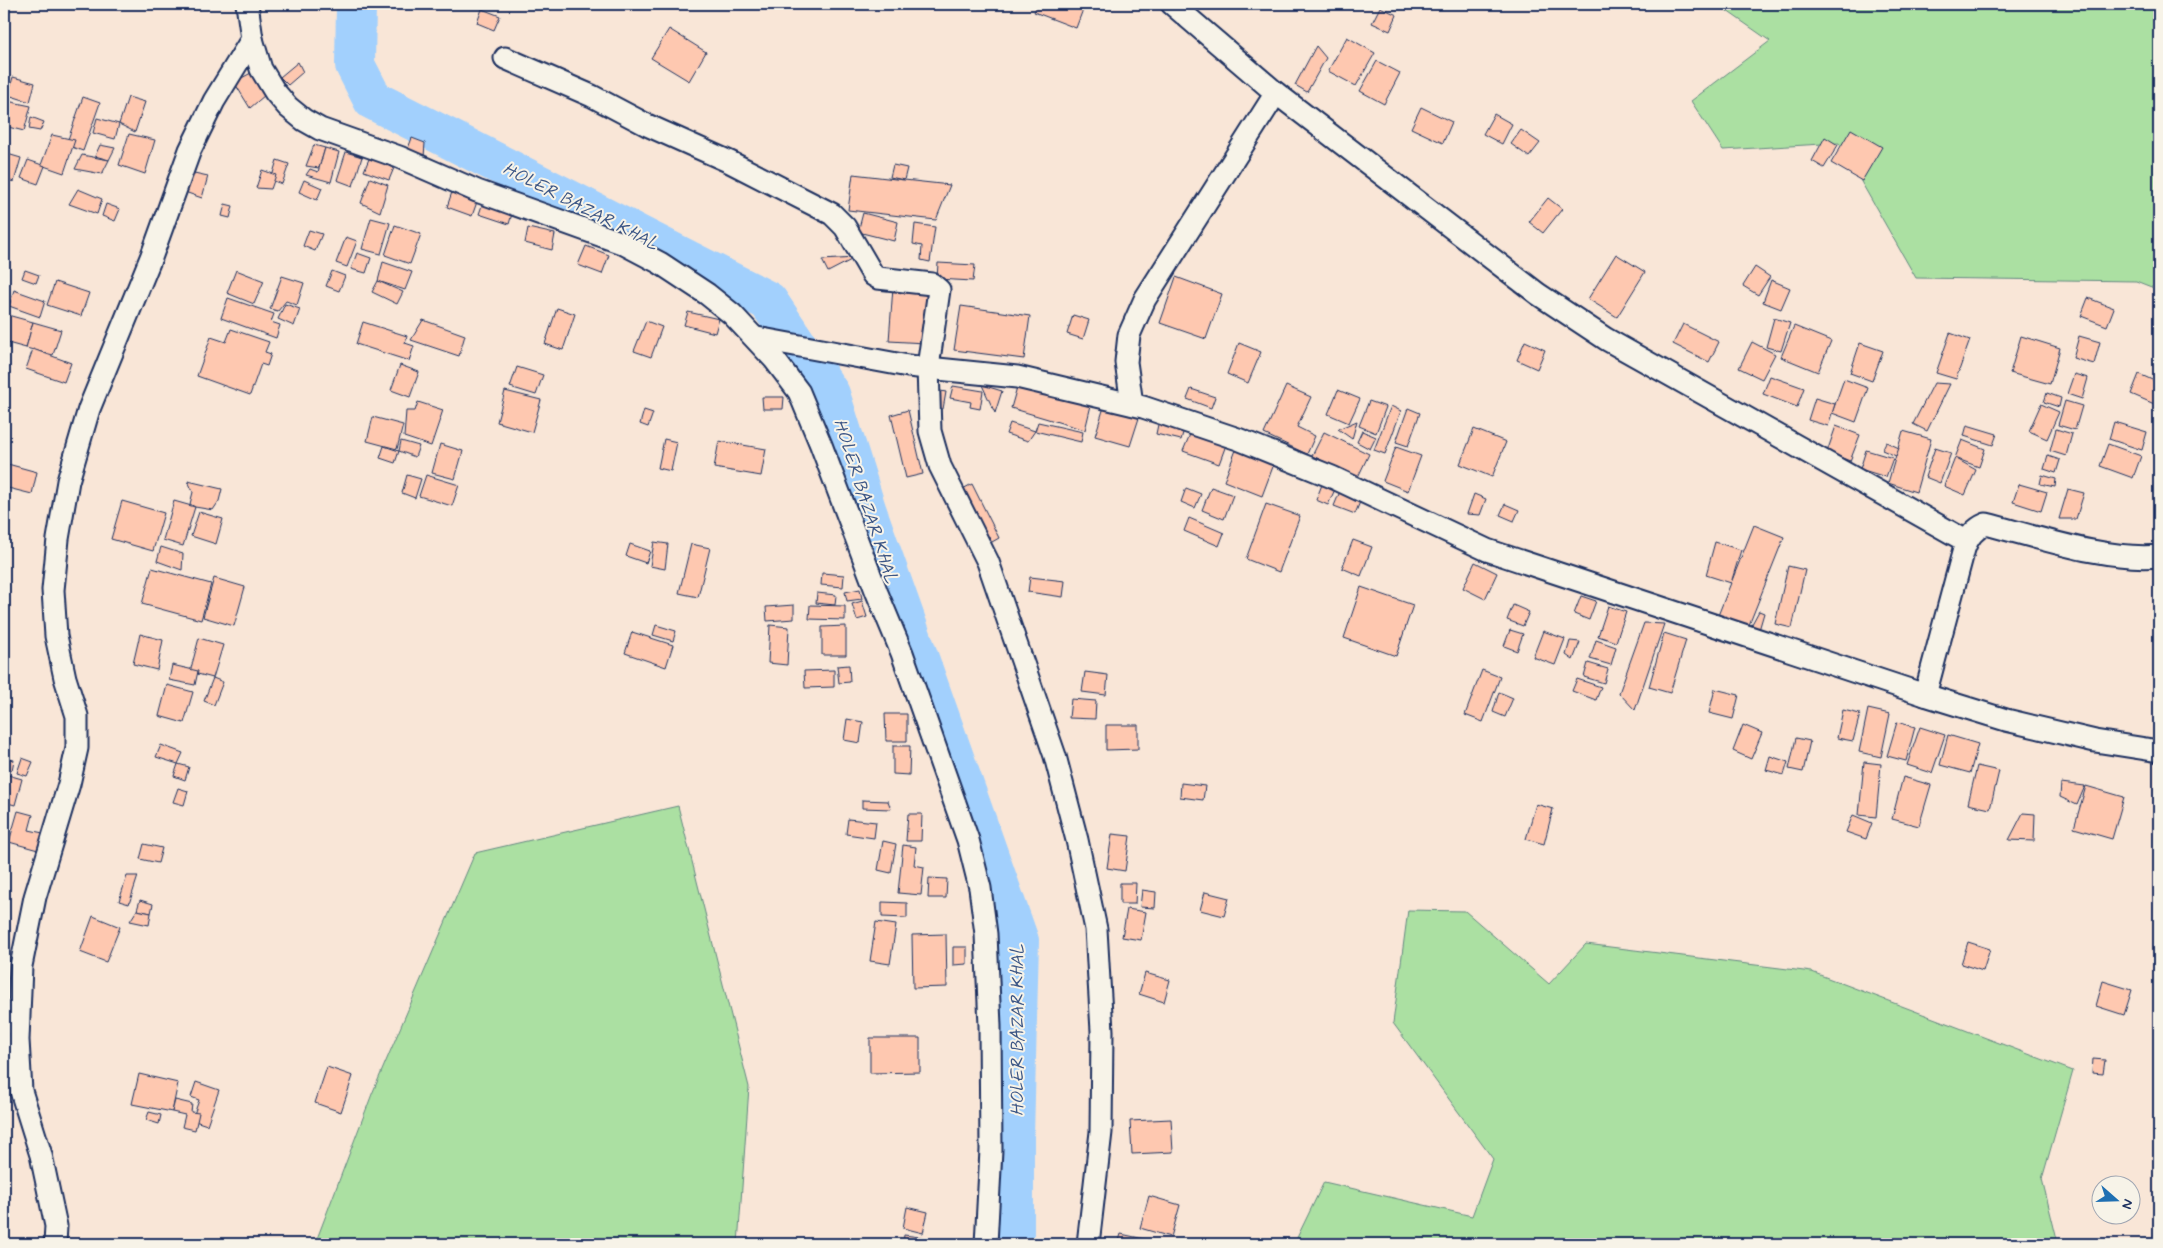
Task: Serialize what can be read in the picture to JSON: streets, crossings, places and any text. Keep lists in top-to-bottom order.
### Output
{
  "water": ["HOLER BAZAR KHAL"],
  "north": "right"
}
